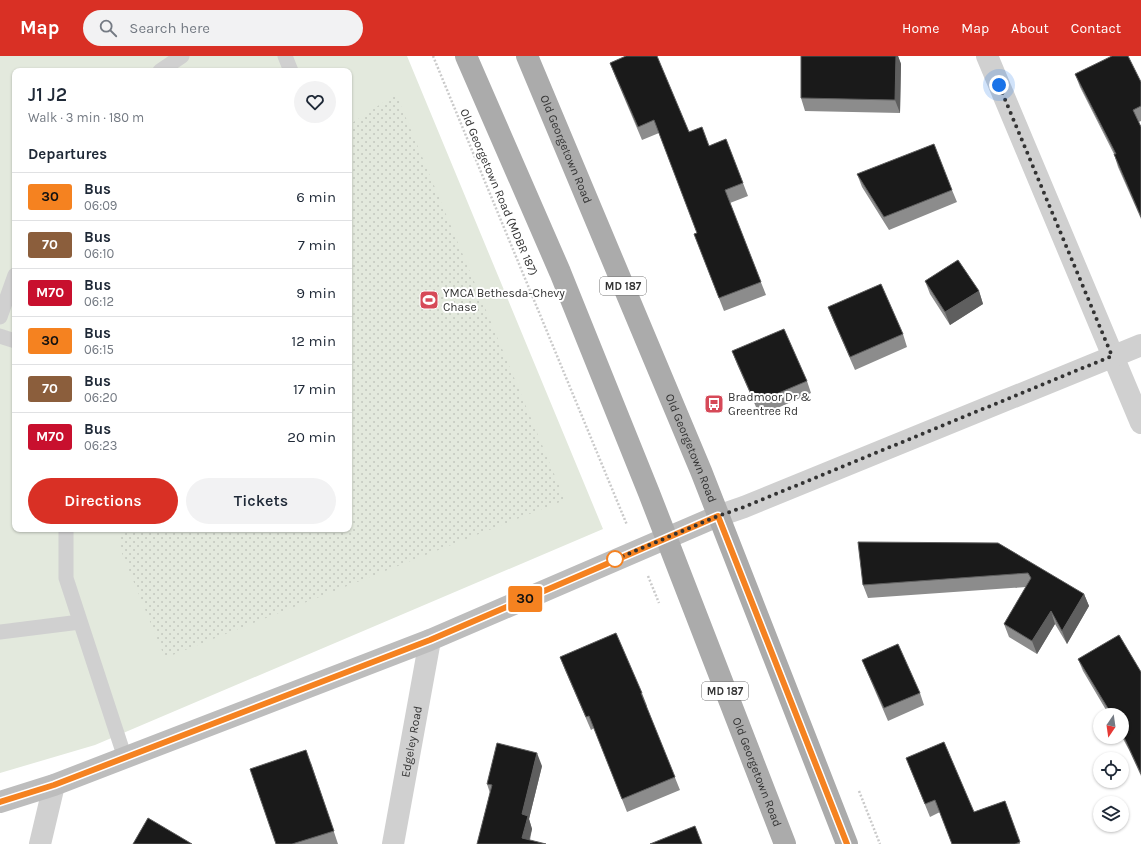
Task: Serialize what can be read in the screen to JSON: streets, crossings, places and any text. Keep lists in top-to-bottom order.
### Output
{
  "streets": {
    "main road": ["Old Georgetown Road", "MD 187"],
    "street": ["Edgeley Road"],
    "path": ["Old Georgetown Road (MDBR 187)"]
  },
  "places": {
    "sports": ["YMCA Bethesda-Chevy Chase"],
    "bus stop": ["Bradmoor Dr & Greentree Rd"]
  },
  "lines": ["bus line 30"],
  "north": "bottom",
  "page": {
    "header": "Map",
    "search": "Search here",
    "nav": [
      "Home",
      "Map",
      "About",
      "Contact"
    ],
    "on_map": "30",
    "heading": [
      ["J1 J2", "Walk · 3 min · 180 m"],
      "Departures"
    ],
    "list": [
      {
        "mark": "30",
        "name": "Bus",
        "note": "06:09",
        "value": "6 min"
      },
      {
        "mark": "70",
        "name": "Bus",
        "note": "06:10",
        "value": "7 min"
      },
      {
        "mark": "M70",
        "name": "Bus",
        "note": "06:12",
        "value": "9 min"
      },
      {
        "mark": "30",
        "name": "Bus",
        "note": "06:15",
        "value": "12 min"
      },
      {
        "mark": "70",
        "name": "Bus",
        "note": "06:20",
        "value": "17 min"
      },
      {
        "mark": "M70",
        "name": "Bus",
        "note": "06:23",
        "value": "20 min"
      }
    ],
    "buttons": ["Directions", "Tickets"]
  }
}
